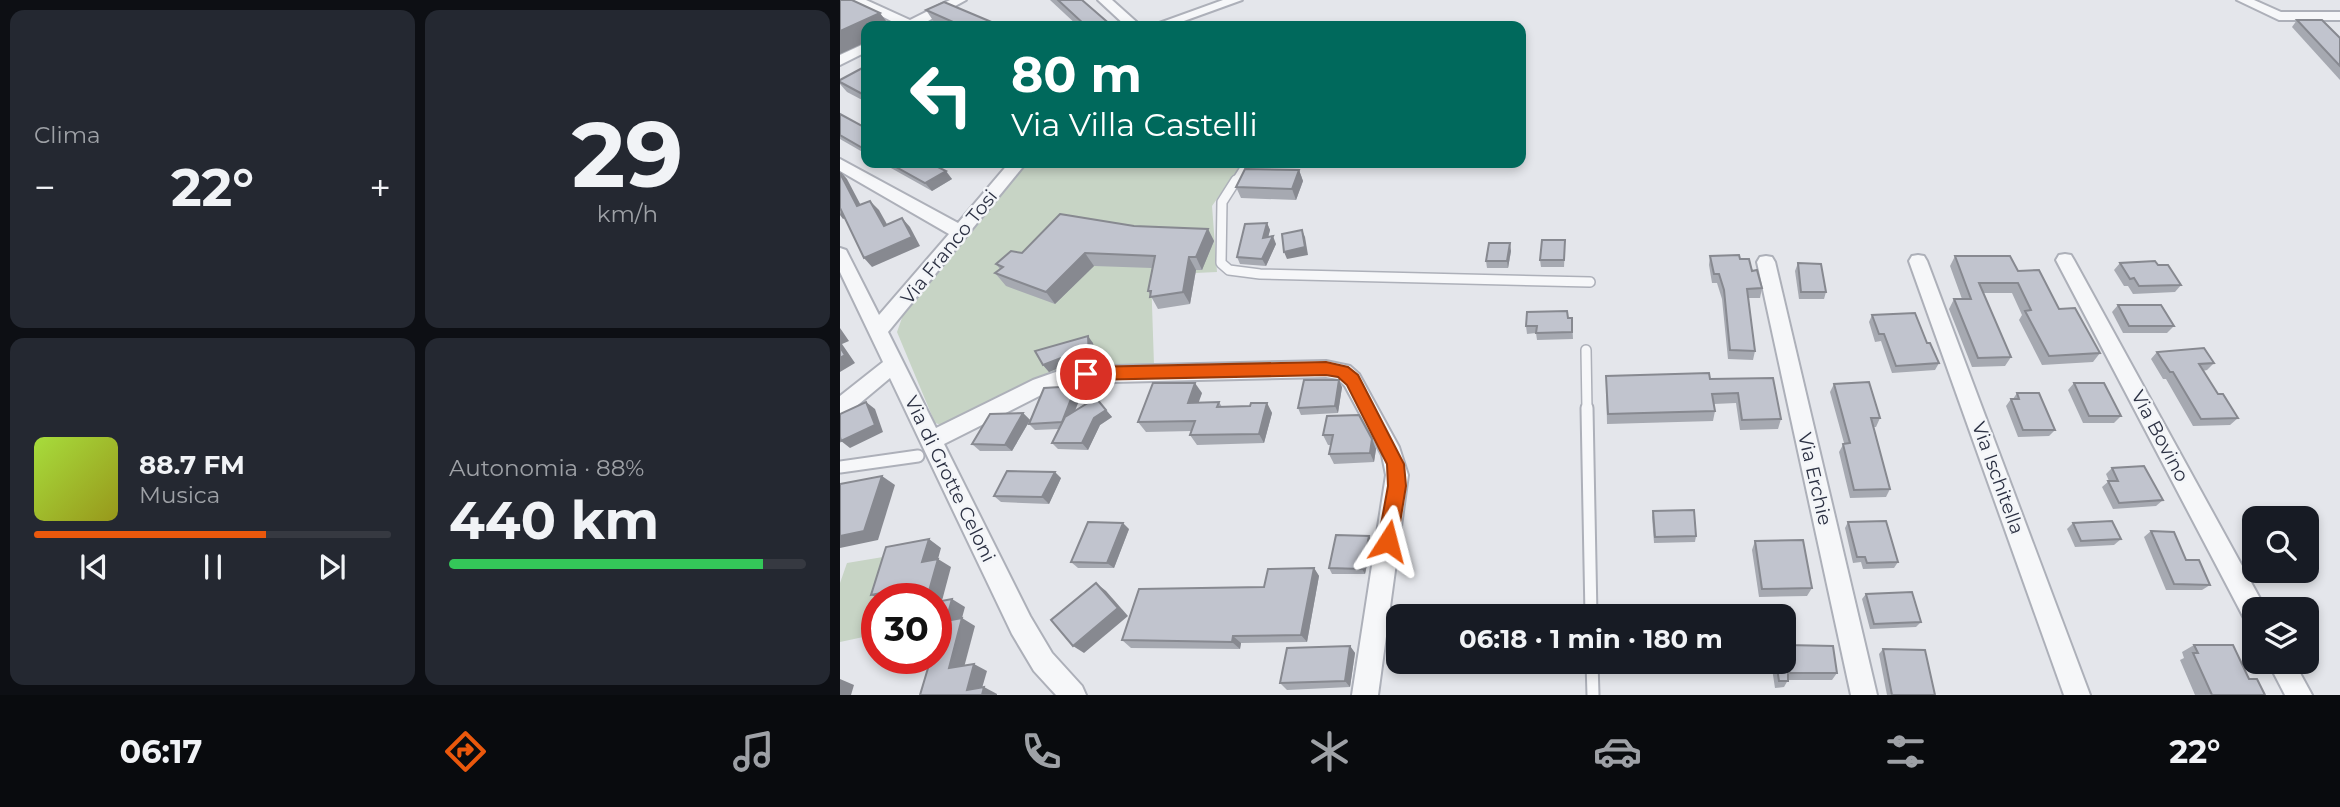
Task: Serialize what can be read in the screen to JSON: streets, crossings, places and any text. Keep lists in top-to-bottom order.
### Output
{
  "streets": {
    "street": [
      "Via Franco Tosi",
      "Via Bovino",
      "Via Ischitella",
      "Via di Grotte Celoni",
      "Via Erchie"
    ]
  },
  "crossings": [
    ["Via Franco Tosi", "Via di Grotte Celoni"]
  ],
  "page": {
    "tile": [
      "Clima",
      ["29", "km/h"],
      ["Autonomia · 88%", "440 km"]
    ],
    "turn": ["80 m", "Via Villa Castelli"],
    "heat": ["−", "22°", "+"],
    "song": ["88.7 FM", "Musica"],
    "limit": "30",
    "trip": "06:18 · 1 min · 180 m",
    "tabs": ["06:17", "22°"]
  }
}
